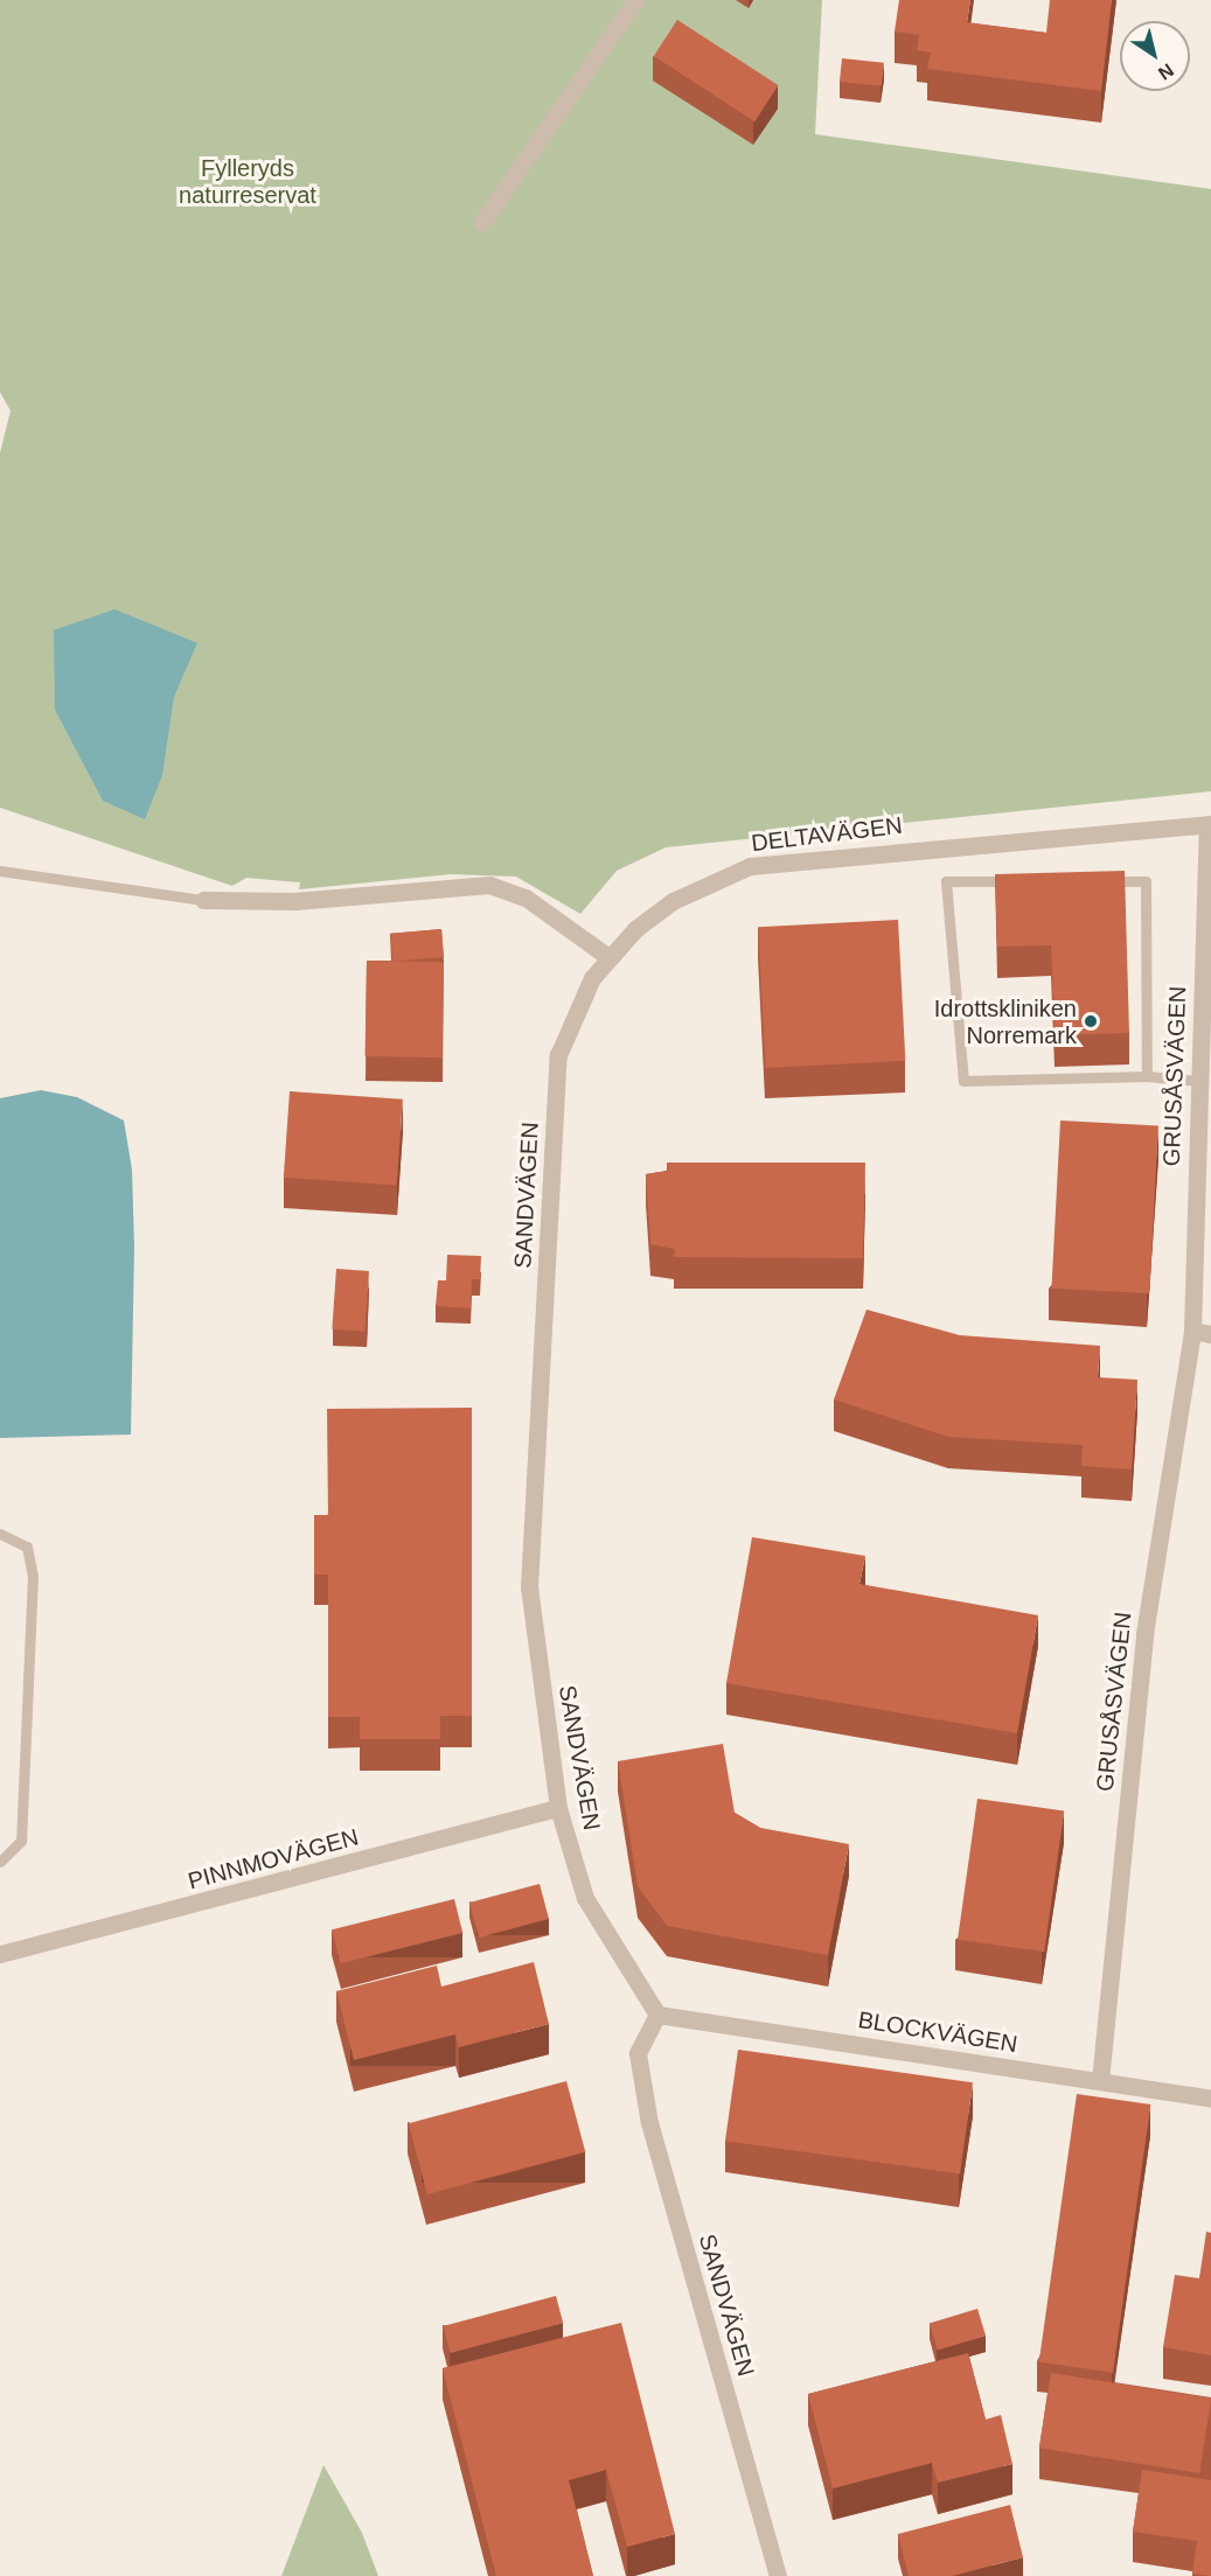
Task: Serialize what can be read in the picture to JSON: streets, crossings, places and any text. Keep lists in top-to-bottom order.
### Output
{
  "streets": {
    "street": [
      "DELTAVÄGEN",
      "GRUSÅSVÄGEN",
      "SANDVÄGEN",
      "PINNMOVÄGEN",
      "BLOCKVÄGEN"
    ]
  },
  "crossings": [
    ["DELTAVÄGEN", "GRUSÅSVÄGEN"],
    ["DELTAVÄGEN", "SANDVÄGEN"],
    ["GRUSÅSVÄGEN", "BLOCKVÄGEN"],
    ["SANDVÄGEN", "PINNMOVÄGEN"],
    ["SANDVÄGEN", "BLOCKVÄGEN"]
  ],
  "parks": ["Fylleryds naturreservat"],
  "places": ["Idrottskliniken Norremark"],
  "north": "bottom right"
}
